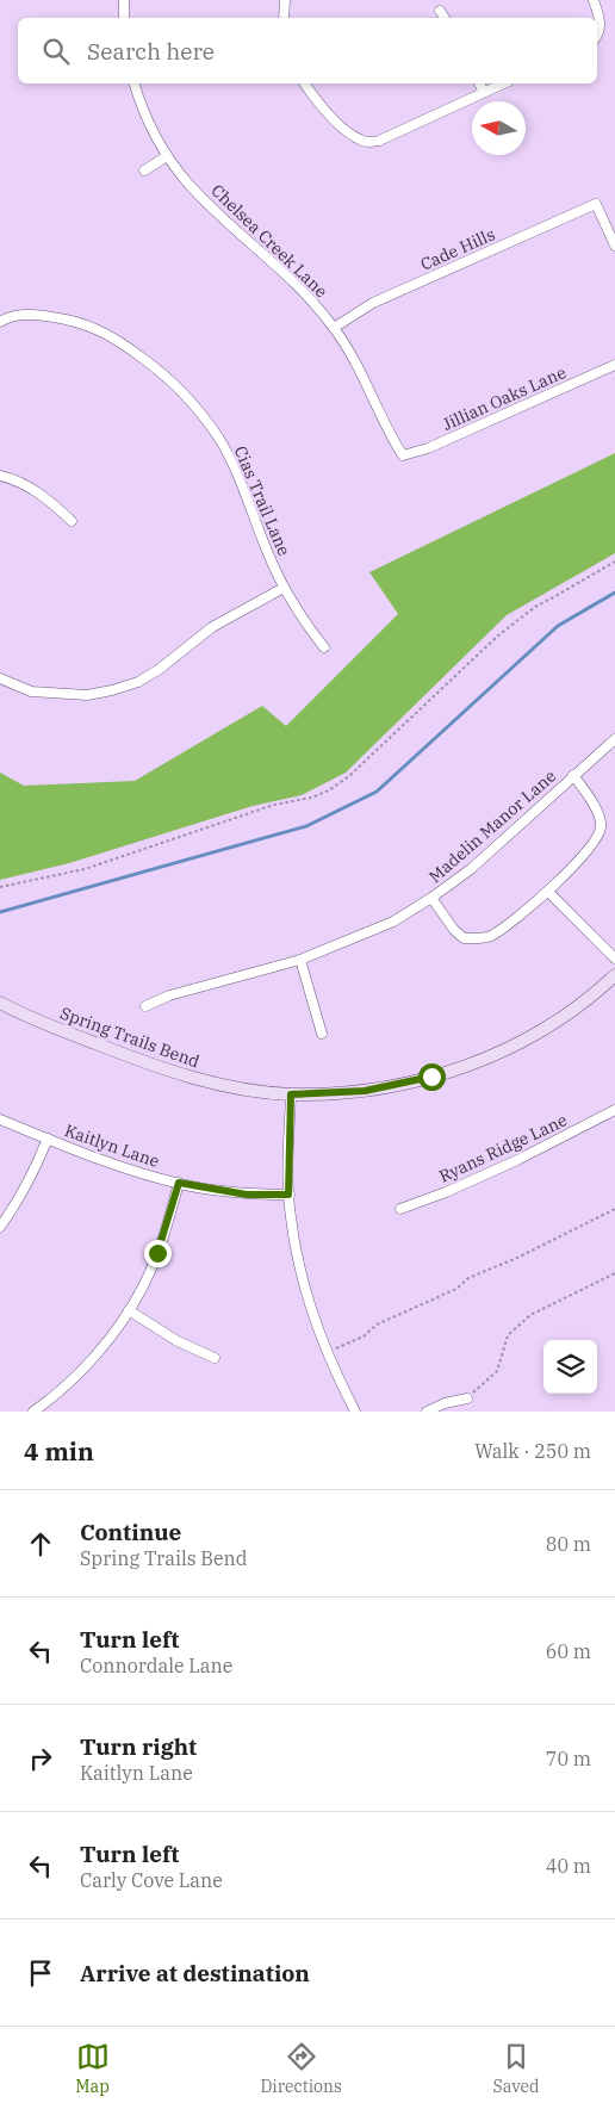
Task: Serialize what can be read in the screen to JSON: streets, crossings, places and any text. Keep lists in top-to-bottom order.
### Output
{
  "streets": {
    "street": [
      "Chelsea Creek Lane",
      "Cade Hills",
      "Jillian Oaks Lane",
      "Cias Trail Lane",
      "Madelin Manor Lane",
      "Spring Trails Bend",
      "Kaitlyn Lane",
      "Ryans Ridge Lane"
    ]
  },
  "crossings": [
    ["Chelsea Creek Lane", "Cade Hills"],
    ["Chelsea Creek Lane", "Jillian Oaks Lane"]
  ],
  "north": "left",
  "page": {
    "search": "Search here",
    "heading": ["4 min", "Walk · 250 m"],
    "list": [
      ["Continue", "Spring Trails Bend", "80 m"],
      ["Turn left", "Connordale Lane", "60 m"],
      ["Turn right", "Kaitlyn Lane", "70 m"],
      ["Turn left", "Carly Cove Lane", "40 m"],
      "Arrive at destination"
    ],
    "nav": ["Map", "Directions", "Saved"]
  }
}
